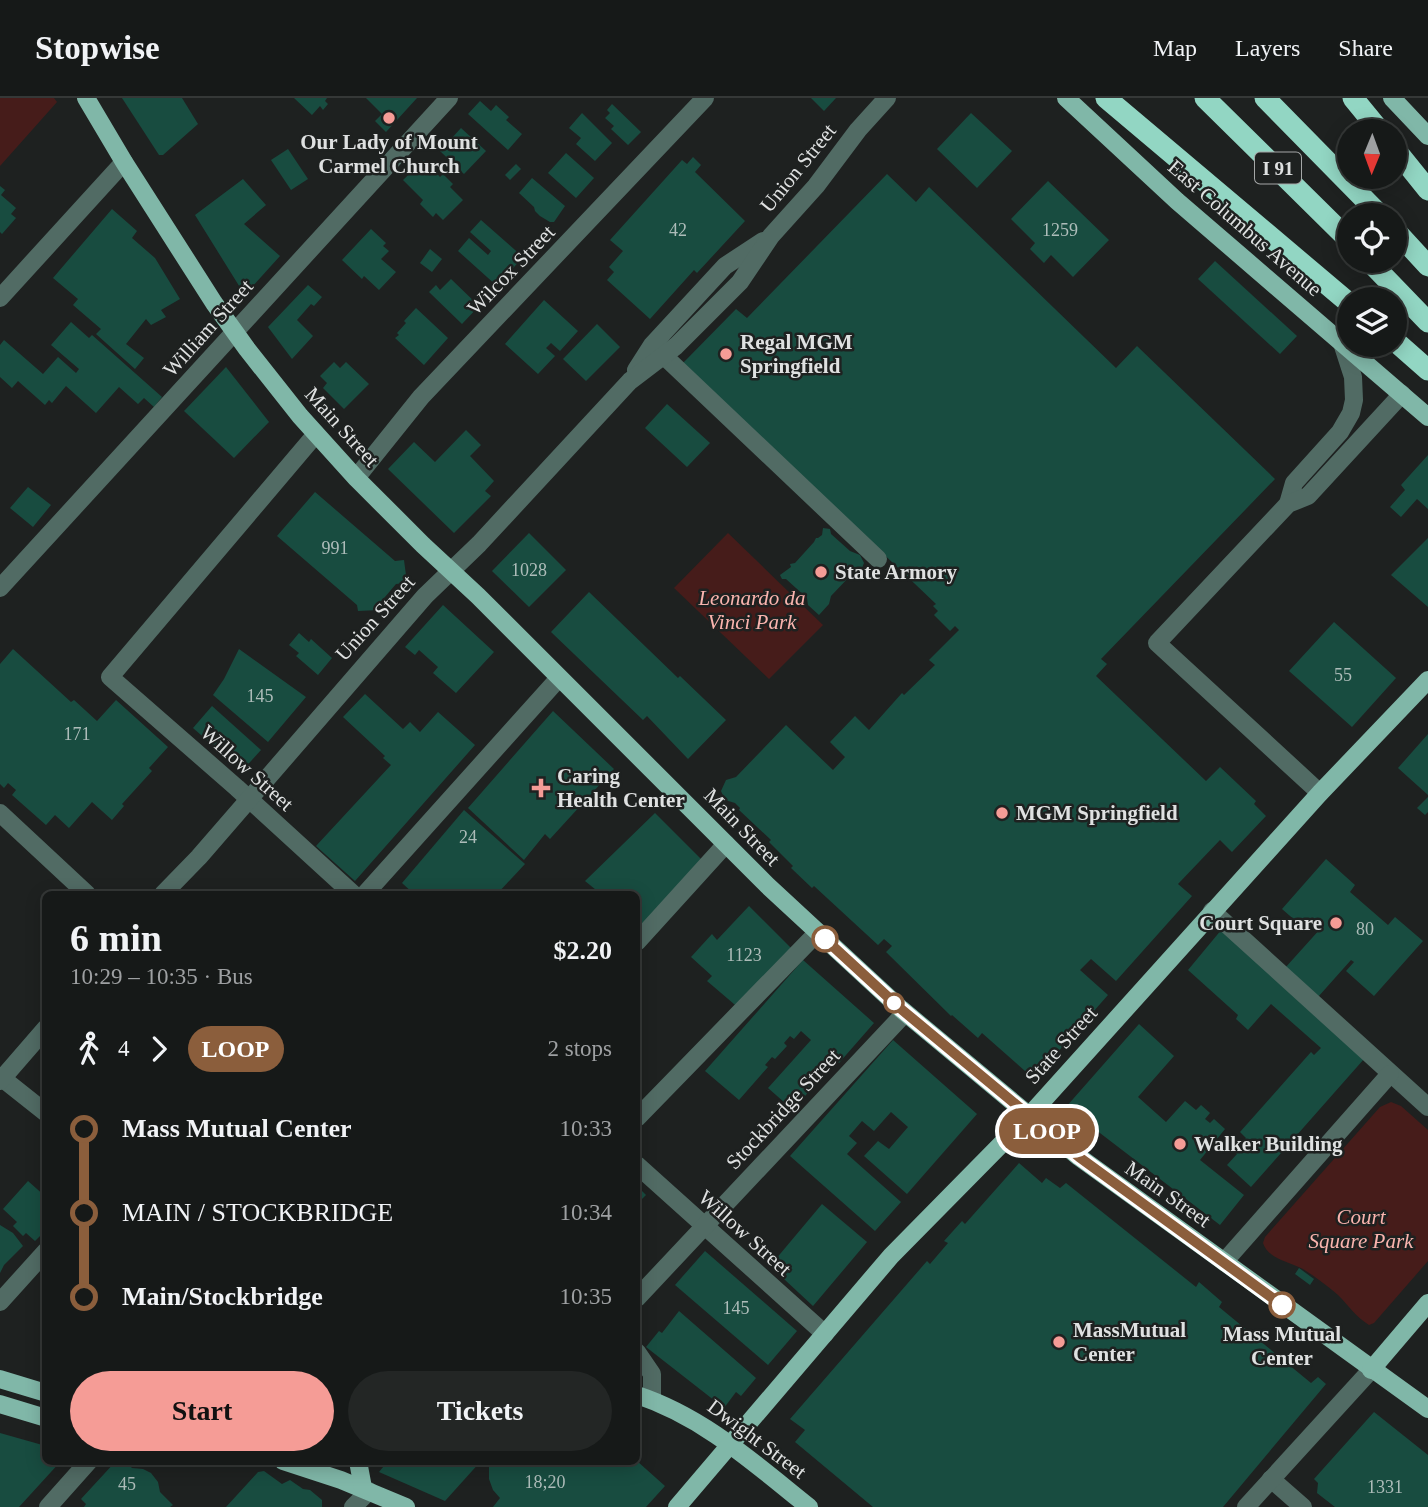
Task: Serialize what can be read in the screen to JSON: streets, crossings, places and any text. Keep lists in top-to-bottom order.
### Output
{
  "streets": {
    "highway": ["I 91"],
    "main road": [
      "East Columbus Avenue",
      "Main Street",
      "State Street",
      "Dwight Street"
    ],
    "street": [
      "Union Street",
      "Wilcox Street",
      "William Street",
      "Willow Street",
      "Stockbridge Street"
    ]
  },
  "crossings": [
    ["Union Street", "Main Street"],
    ["Union Street", "Willow Street"],
    ["Wilcox Street", "Main Street"],
    ["William Street", "Main Street"],
    ["Main Street", "Willow Street"],
    ["Main Street", "State Street"],
    ["Main Street", "Stockbridge Street"],
    ["Willow Street", "State Street"],
    ["Willow Street", "Stockbridge Street"],
    ["State Street", "Dwight Street"]
  ],
  "parks": ["Leonardo da Vinci Park", "Court Square Park"],
  "places": {
    "other": [
      "Our Lady of Mount Carmel Church",
      "Regal MGM Springfield",
      "State Armory",
      "MGM Springfield",
      "Court Square",
      "Walker Building",
      "Mass Mutual Center",
      "MassMutual Center"
    ],
    "health": ["Caring Health Center"]
  },
  "lines": ["bus line LOOP"],
  "house_numbers": [
    "42",
    "1259",
    "991",
    "1028",
    "55",
    "145",
    "171",
    "24",
    "80",
    "1123",
    "145",
    "18;20",
    "45",
    "1331"
  ],
  "north": "bottom",
  "page": {
    "header": "Stopwise",
    "nav": ["Map", "Layers", "Share"],
    "on_map": "LOOP",
    "heading": ["6 min", "10:29 – 10:35 · Bus", "$2.20"],
    "legs": ["4", "LOOP", "2 stops"],
    "list": [
      {
        "name": "Mass Mutual Center",
        "value": "10:33"
      },
      {
        "name": "MAIN / STOCKBRIDGE",
        "value": "10:34"
      },
      {
        "name": "Main/Stockbridge",
        "value": "10:35"
      }
    ],
    "buttons": ["Start", "Tickets"]
  }
}
